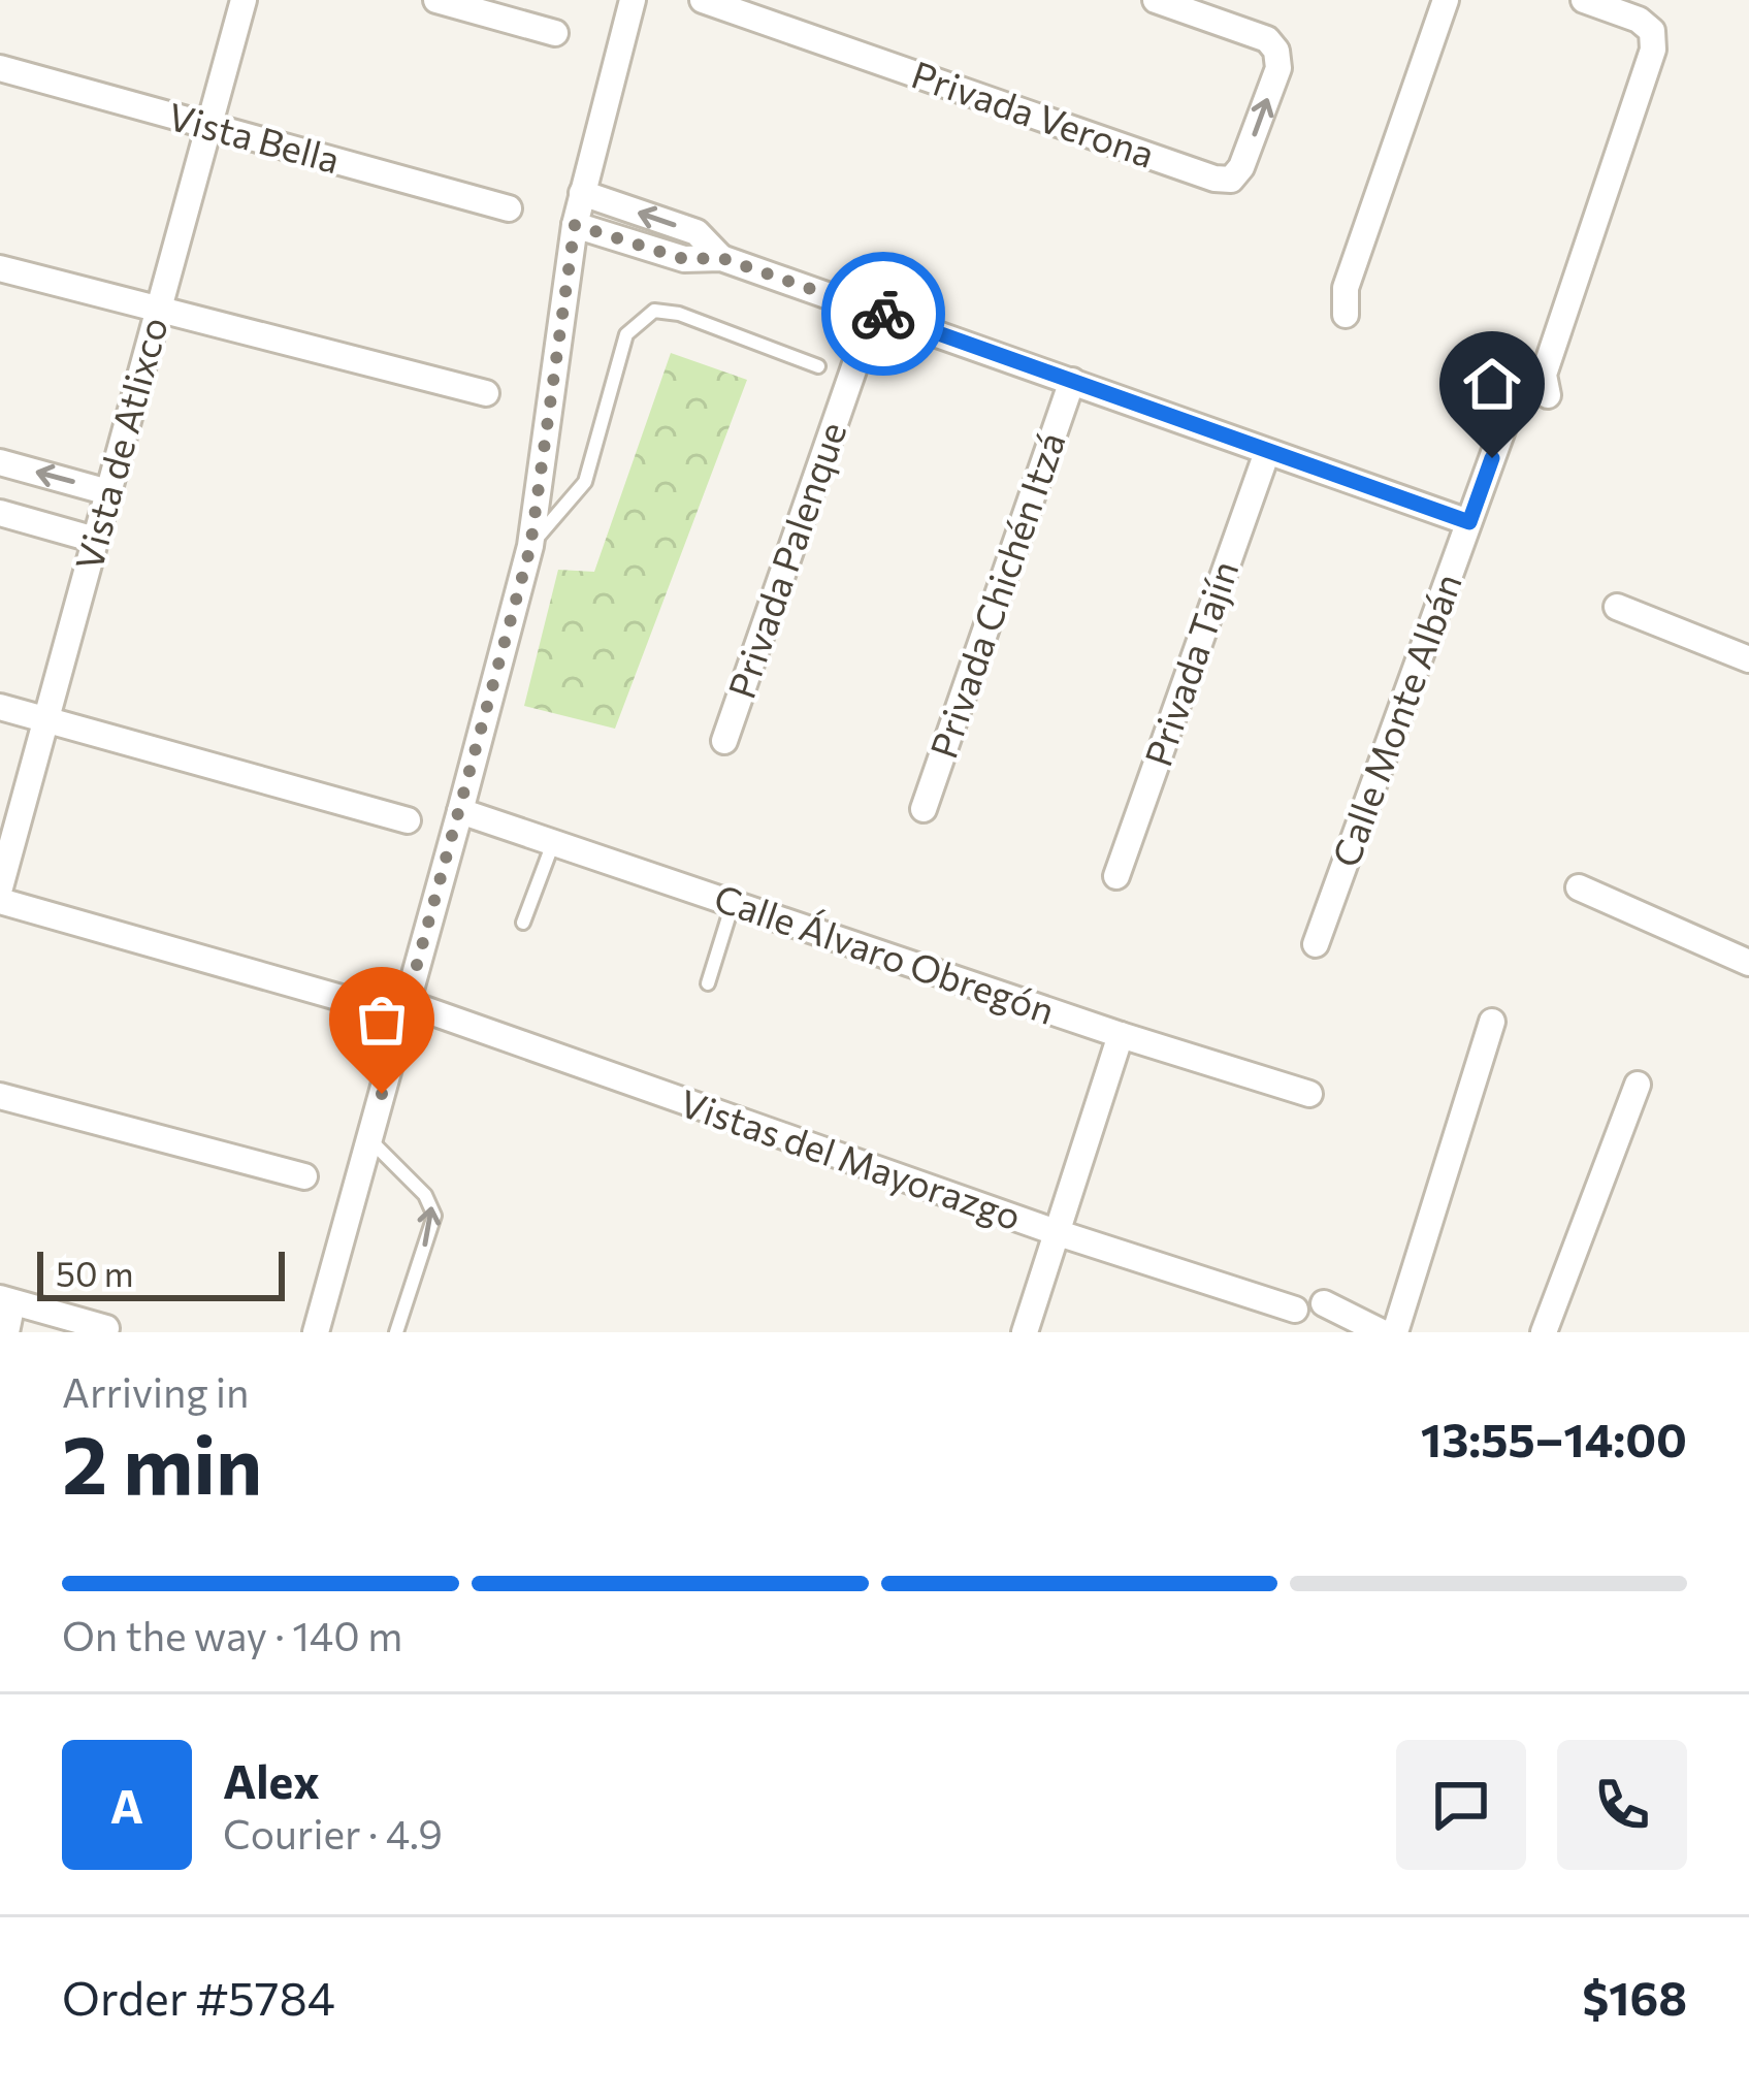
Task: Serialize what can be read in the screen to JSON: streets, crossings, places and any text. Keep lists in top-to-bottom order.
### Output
{
  "streets": {
    "street": [
      "Privada Verona",
      "Vista Bella",
      "Vista de Atlixco",
      "Privada Palenque",
      "Privada Chichén Itzá",
      "Privada Tajín",
      "Calle Monte Albán",
      "Calle Álvaro Obregón",
      "Vistas del Mayorazgo"
    ]
  },
  "crossings": [
    ["Vista Bella", "Vista de Atlixco"]
  ],
  "scale_bar": "50 m",
  "page": {
    "scale": "50 m",
    "heading": ["2 min", "Arriving in", "13:55–14:00"],
    "panel": [
      "Alex",
      "Courier · 4.9",
      "Order #5784",
      "$168"
    ],
    "bar": "On the way · 140 m",
    "round": "A"
  }
}
